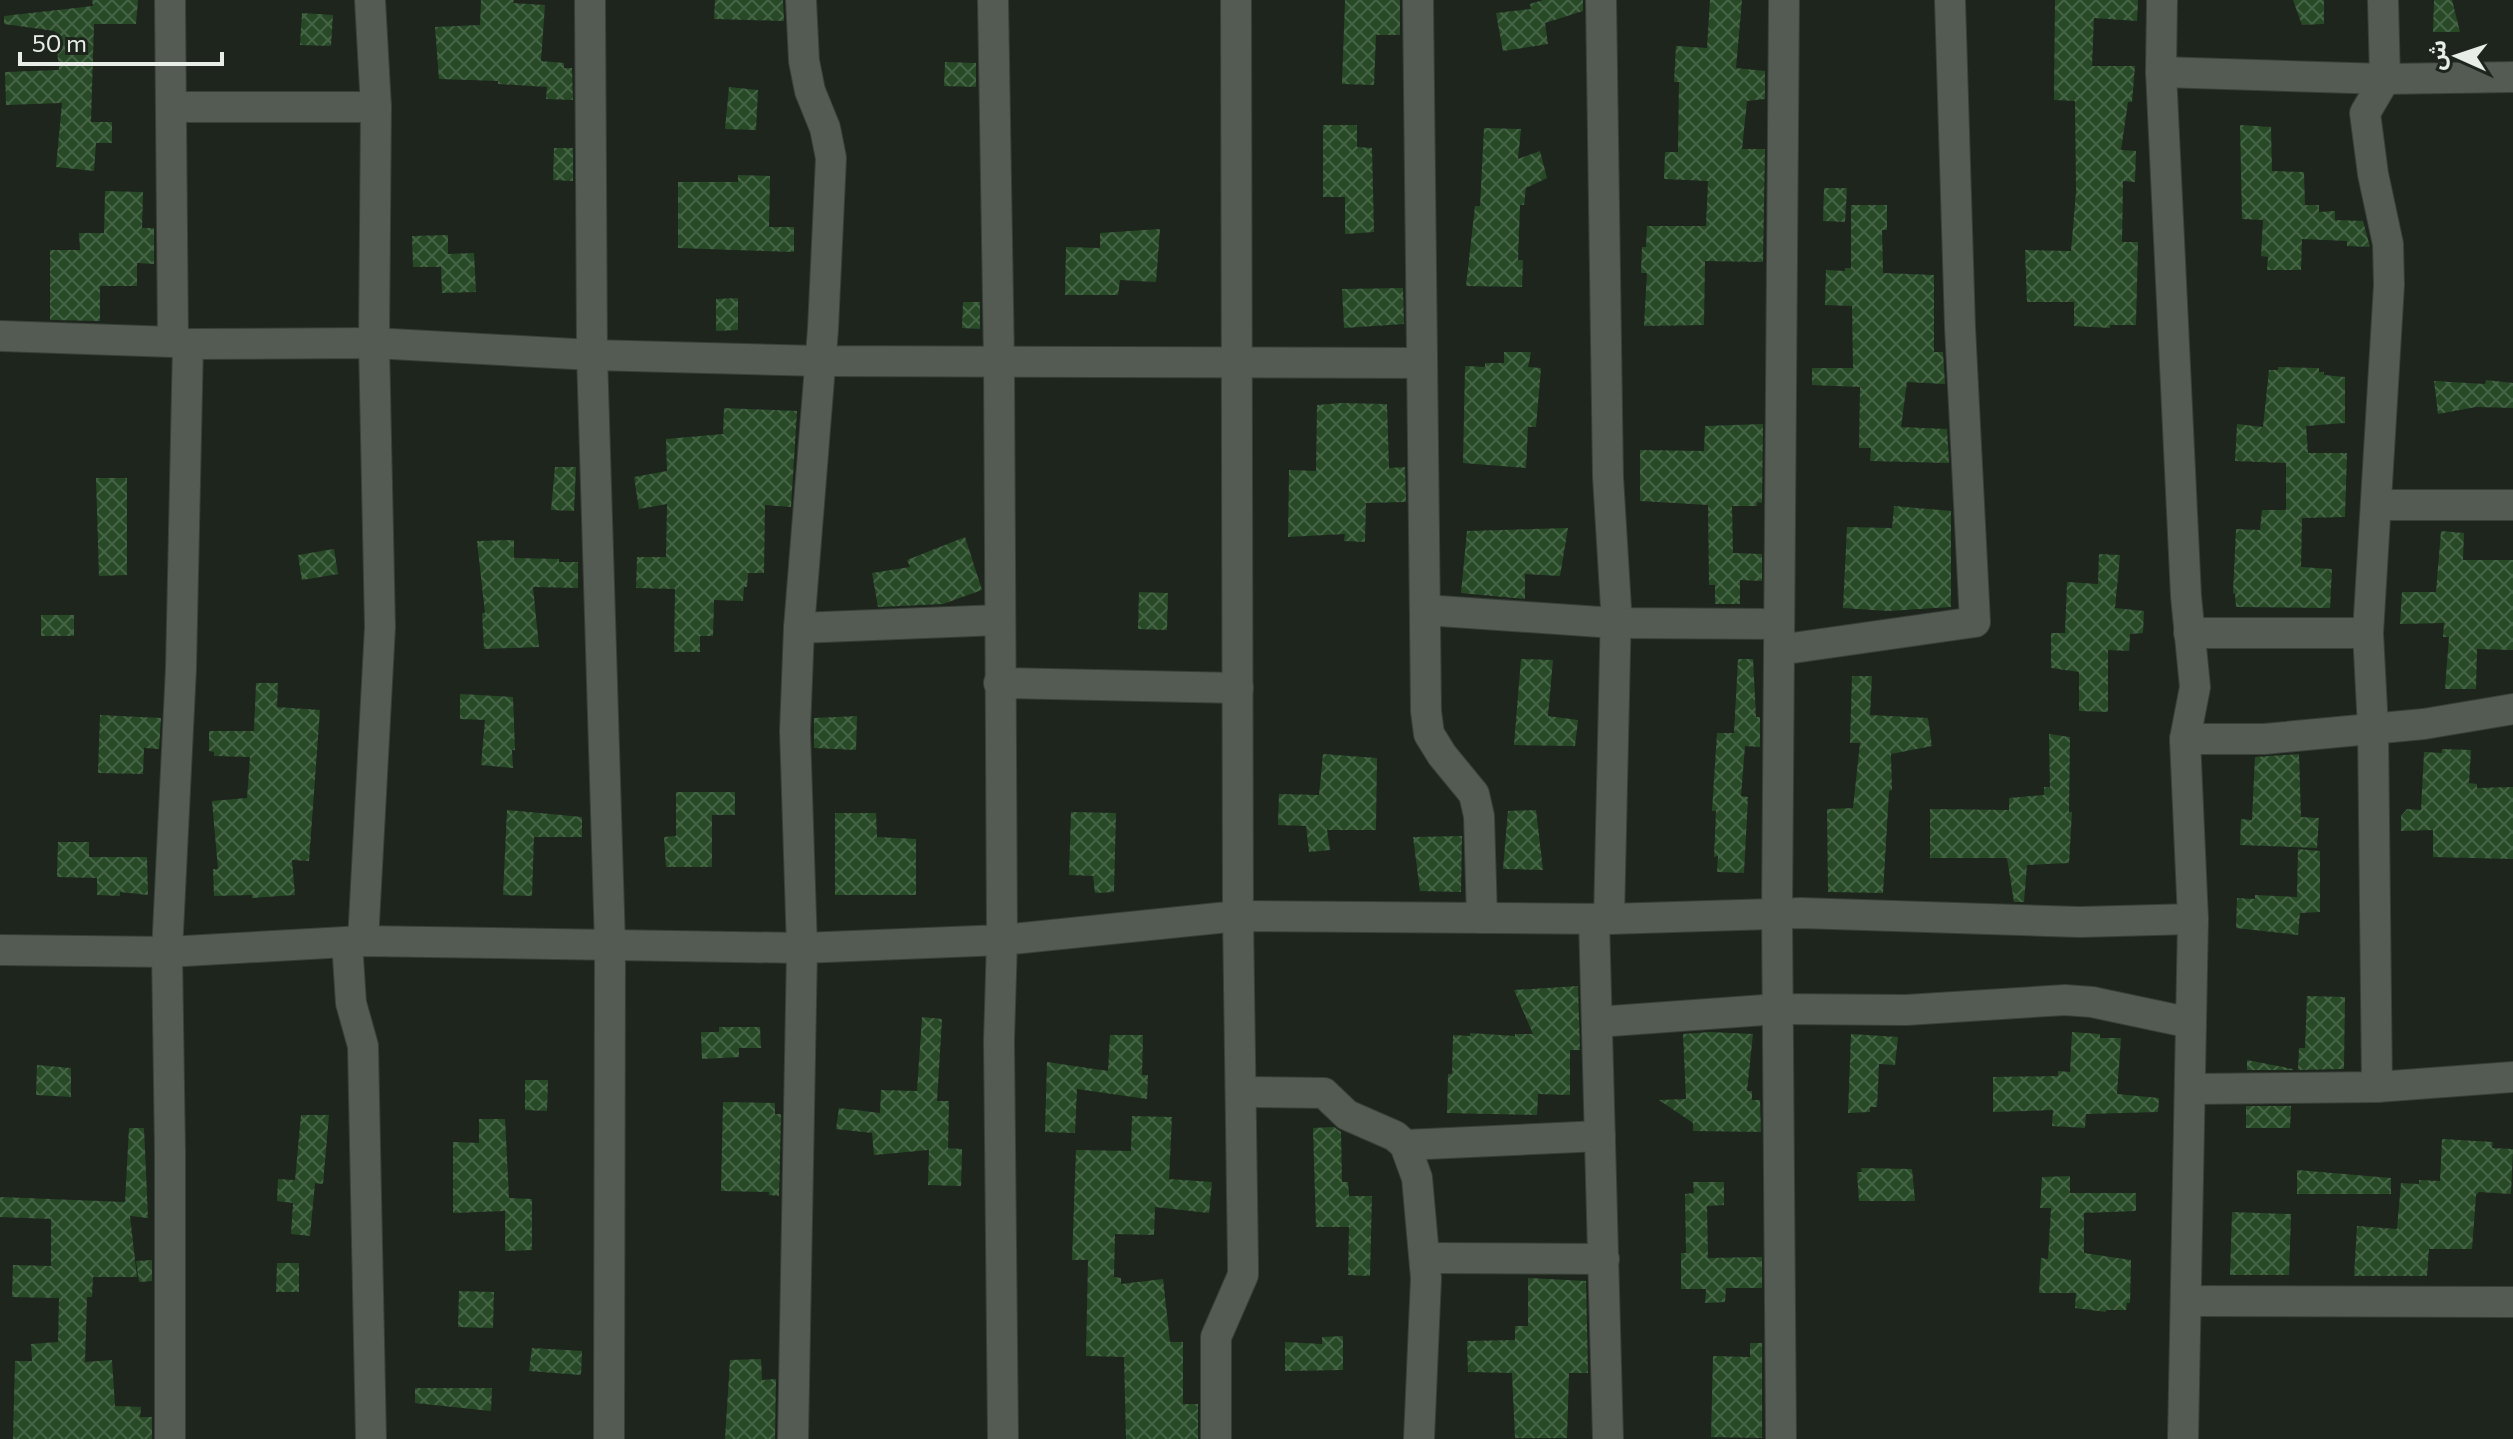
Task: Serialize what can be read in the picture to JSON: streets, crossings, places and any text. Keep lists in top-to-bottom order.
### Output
{
  "scale_bar": "50 m",
  "north": "left"
}
